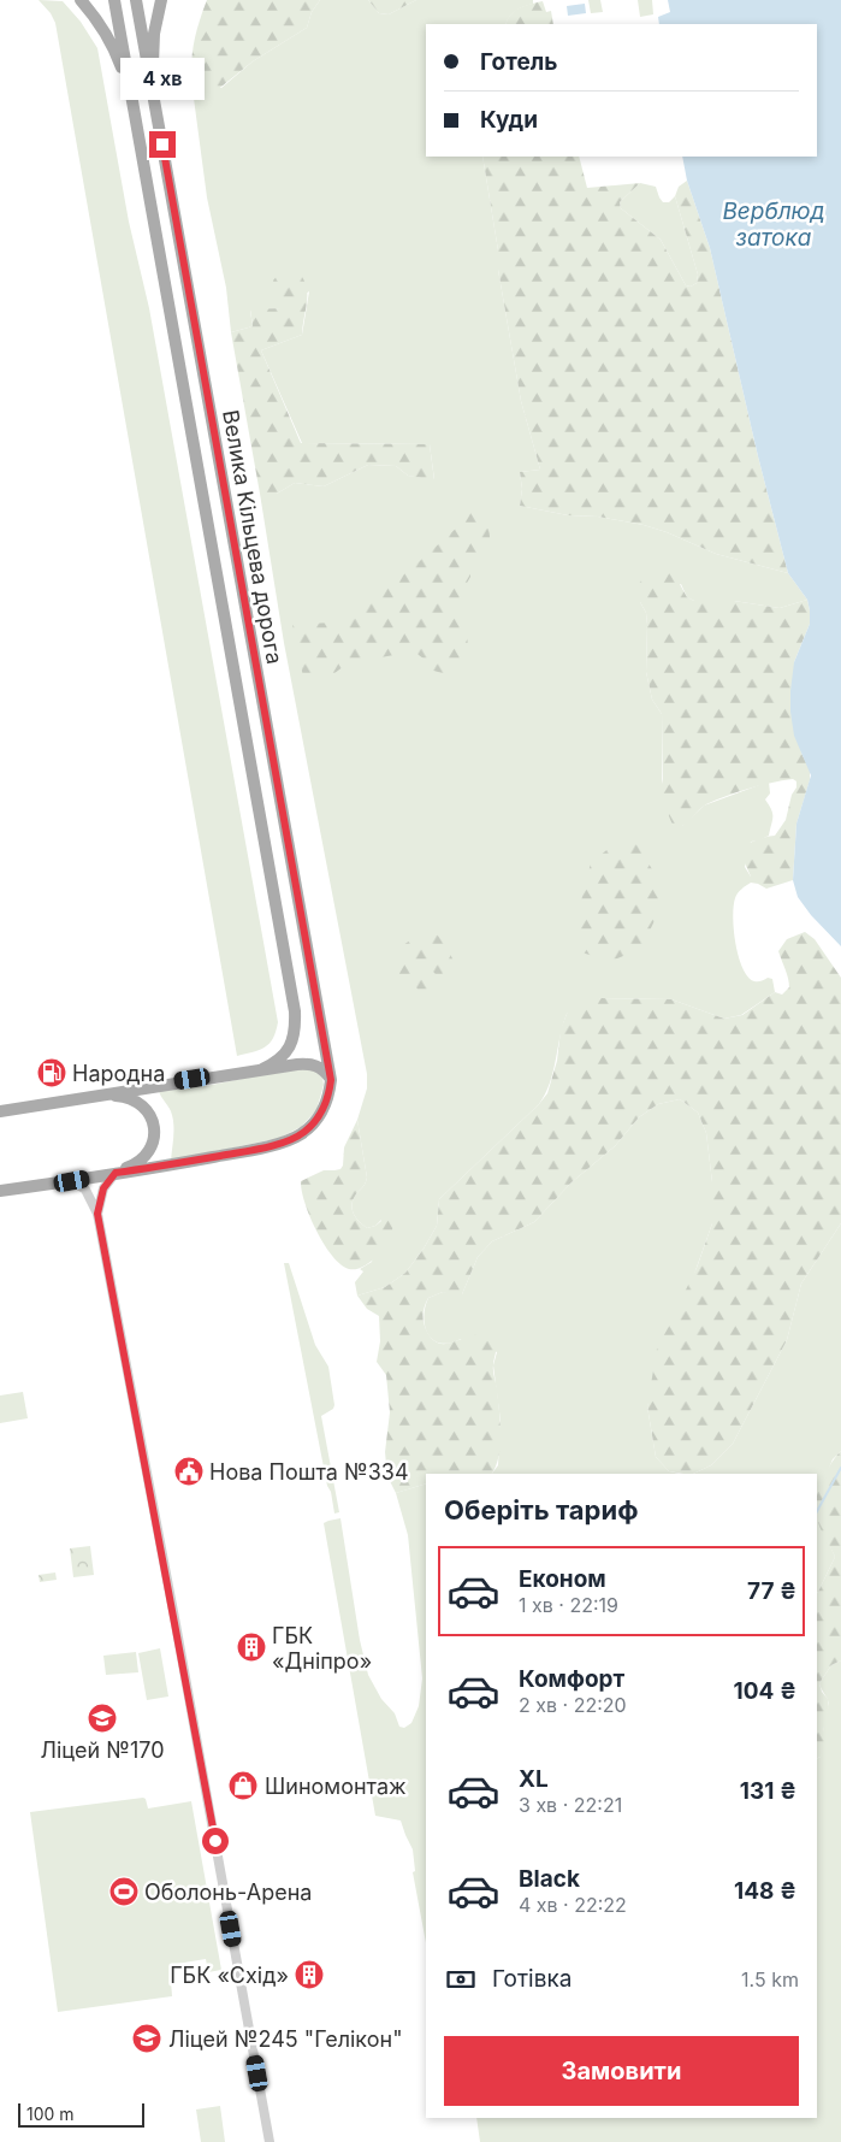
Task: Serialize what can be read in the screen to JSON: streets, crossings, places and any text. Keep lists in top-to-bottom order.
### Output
{
  "streets": {
    "main road": ["Велика Кільцева дорога"]
  },
  "water": ["Верблюд затока"],
  "places": {
    "fuel station": ["Народна"],
    "public building": ["Нова Пошта №334"],
    "building": ["ГБК «Дніпро»", "ГБК «Схід»"],
    "school or university": ["Ліцей №170", "Ліцей №245 \"Гелікон\""],
    "shop": ["Шиномонтаж"],
    "sports": ["Оболонь-Арена"]
  },
  "scale_bar": "100 m",
  "page": {
    "banner": ["Готель", "Куди"],
    "bubble": "4 хв",
    "heading": "Оберіть тариф",
    "list": [
      {
        "name": "Економ",
        "note": "1 хв · 22:19",
        "value": "77 ₴"
      },
      {
        "name": "Комфорт",
        "note": "2 хв · 22:20",
        "value": "104 ₴"
      },
      {
        "name": "XL",
        "note": "3 хв · 22:21",
        "value": "131 ₴"
      },
      {
        "name": "Black",
        "note": "4 хв · 22:22",
        "value": "148 ₴"
      }
    ],
    "pay": ["Готівка", "1.5 km"],
    "buttons": "Замовити",
    "scale": "100 m"
  }
}
